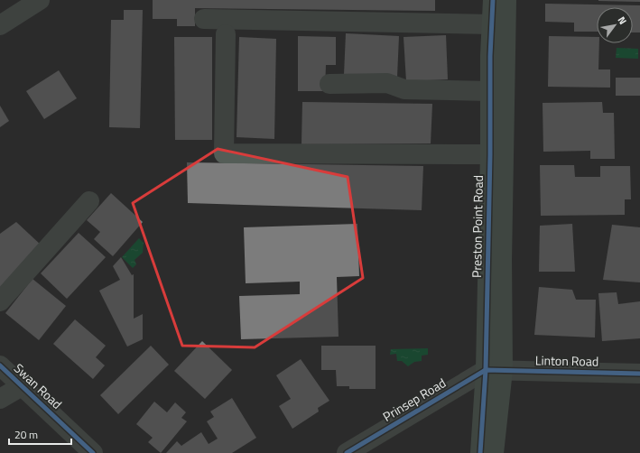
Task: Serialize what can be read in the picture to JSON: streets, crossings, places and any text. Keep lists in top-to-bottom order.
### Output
{
  "streets": {
    "main road": ["Preston Point Road"],
    "street": ["Linton Road", "Swan Road", "Prinsep Road"]
  },
  "crossings": [
    ["Preston Point Road", "Linton Road"],
    ["Preston Point Road", "Prinsep Road"],
    ["Linton Road", "Prinsep Road"]
  ],
  "scale_bar": "20 m",
  "north": "top right"
}
